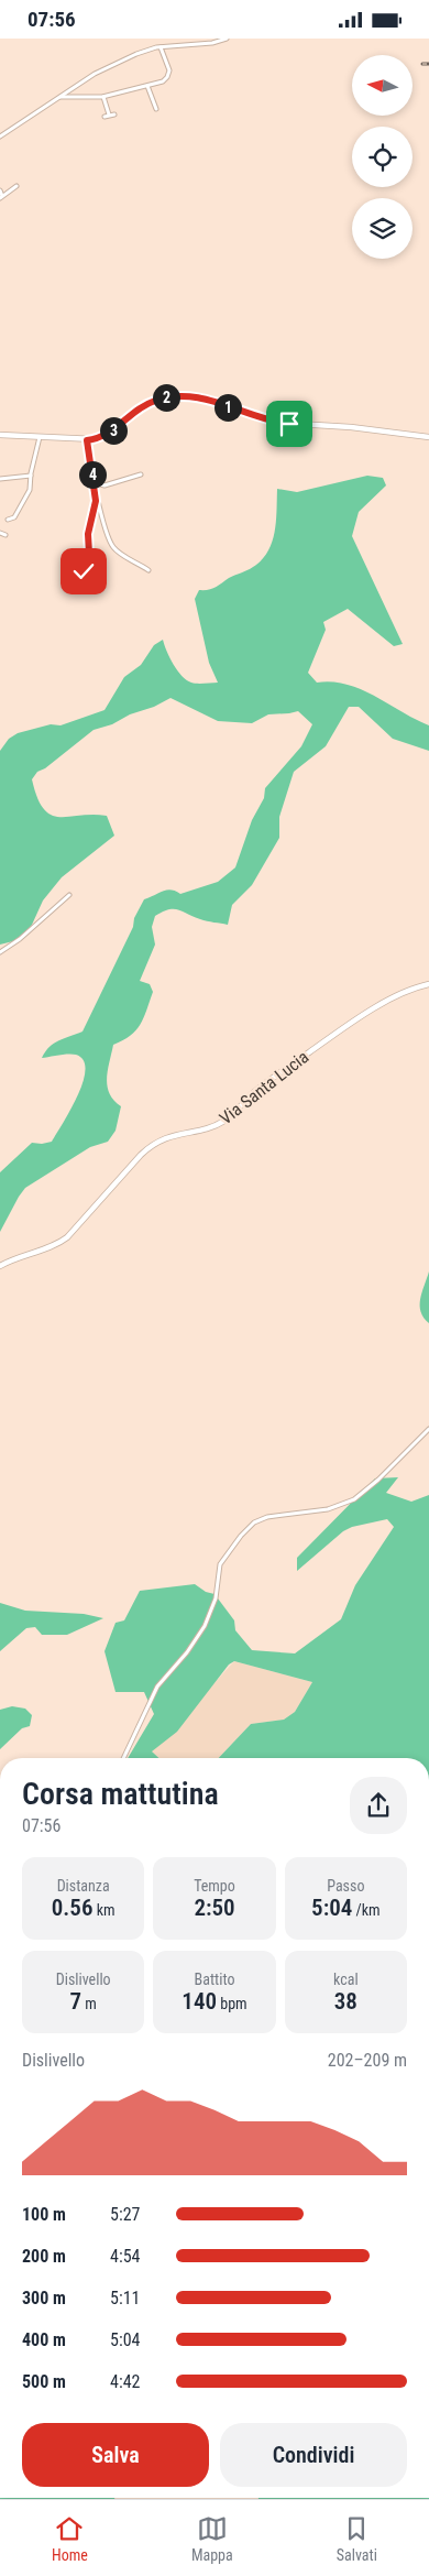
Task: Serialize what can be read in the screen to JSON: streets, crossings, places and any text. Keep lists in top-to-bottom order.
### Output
{
  "streets": {
    "street": ["Via Santa Lucia"]
  },
  "north": "left",
  "page": {
    "status": "07:56",
    "pins": [
      "2",
      "1",
      "3",
      "4"
    ],
    "heading": ["Corsa mattutina", "07:56"],
    "stats": [
      ["Distanza", "0.56 km"],
      ["Tempo", "2:50"],
      ["Passo", "5:04 /km"],
      ["Dislivello", "7 m"],
      ["Battito", "140 bpm"],
      ["kcal", "38"]
    ],
    "chart": ["Dislivello", "202–209 m"],
    "list": [
      {
        "name": "100 m",
        "note": "5:27"
      },
      {
        "name": "200 m",
        "note": "4:54"
      },
      {
        "name": "300 m",
        "note": "5:11"
      },
      {
        "name": "400 m",
        "note": "5:04"
      },
      {
        "name": "500 m",
        "note": "4:42"
      }
    ],
    "buttons": ["Salva", "Condividi"],
    "tabs": ["Home", "Mappa", "Salvati"]
  }
}
